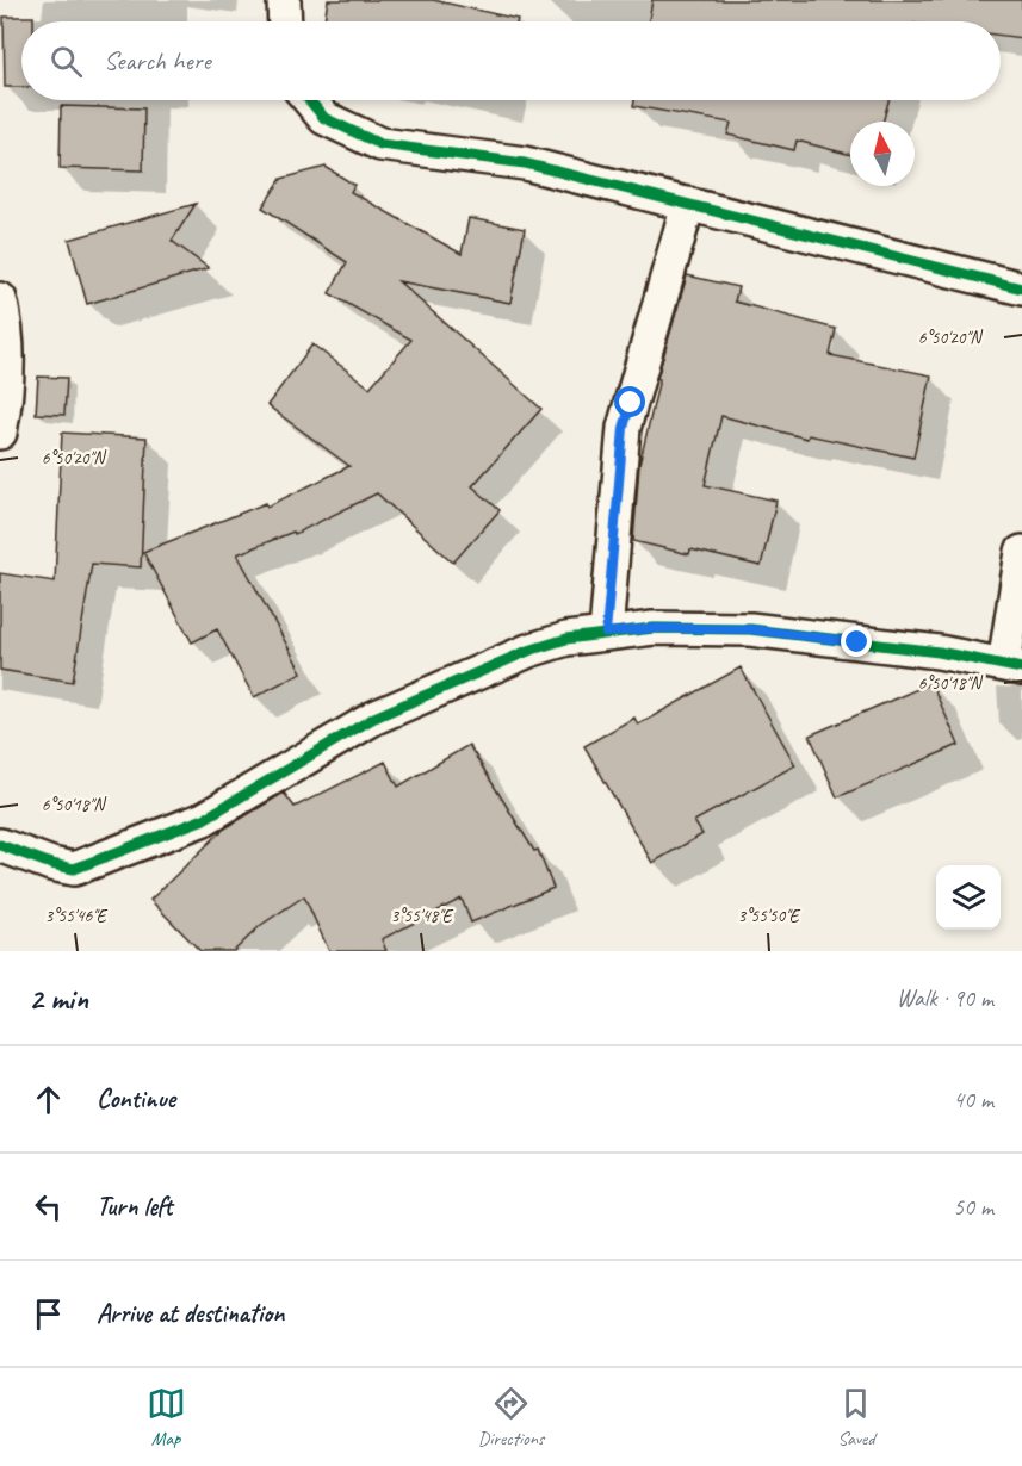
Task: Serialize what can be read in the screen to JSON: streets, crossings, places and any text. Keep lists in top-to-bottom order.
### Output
{
  "north": "top",
  "page": {
    "search": "Search here",
    "heading": ["2 min", "Walk · 90 m"],
    "list": [
      ["Continue", "40 m"],
      ["Turn left", "50 m"],
      "Arrive at destination"
    ],
    "nav": ["Map", "Directions", "Saved"]
  },
  "coordinates": [
    "6°50'20\"N",
    "6°50'18\"N",
    "3°55'46\"E",
    "3°55'48\"E",
    "3°55'50\"E"
  ]
}
